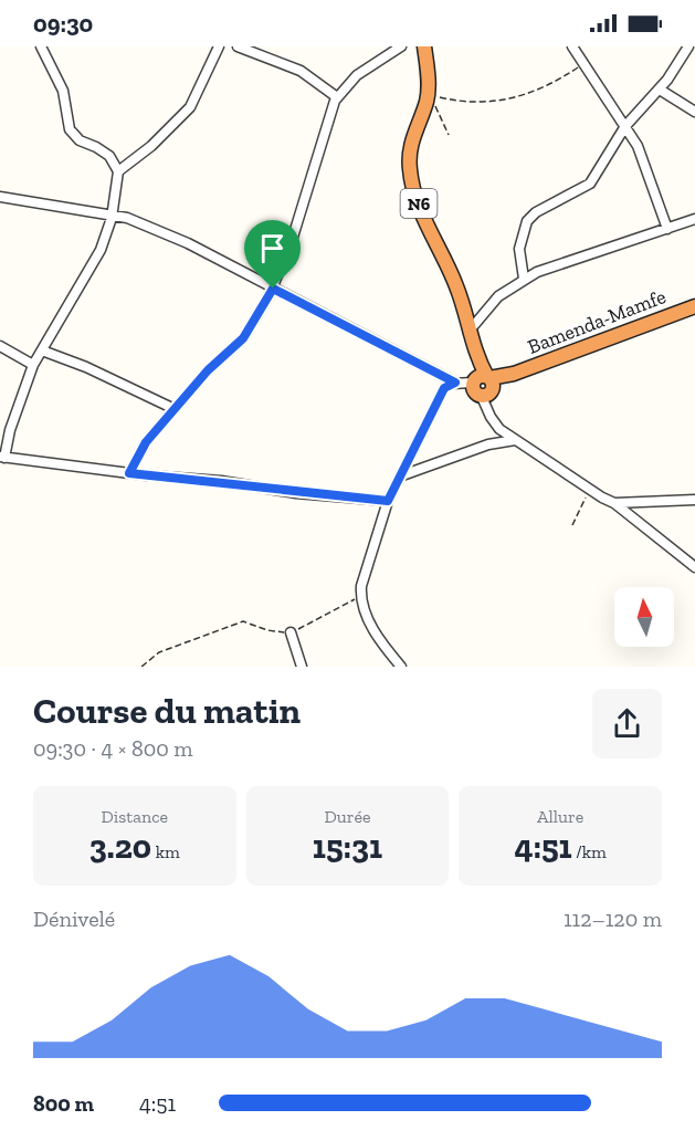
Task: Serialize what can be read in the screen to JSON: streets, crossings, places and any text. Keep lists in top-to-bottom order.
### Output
{
  "streets": {
    "highway": ["N6", "Bamenda-Mamfe"]
  },
  "crossings": [
    ["N6", "Bamenda-Mamfe"]
  ],
  "north": "top",
  "page": {
    "status": "09:30",
    "heading": ["Course du matin", "09:30 · 4 × 800 m"],
    "stats": [
      ["Distance", "3.20 km"],
      ["Durée", "15:31"],
      ["Allure", "4:51 /km"]
    ],
    "chart": ["Dénivelé", "112–120 m"],
    "list": [
      {
        "name": "800 m",
        "note": "4:51"
      }
    ]
  }
}
